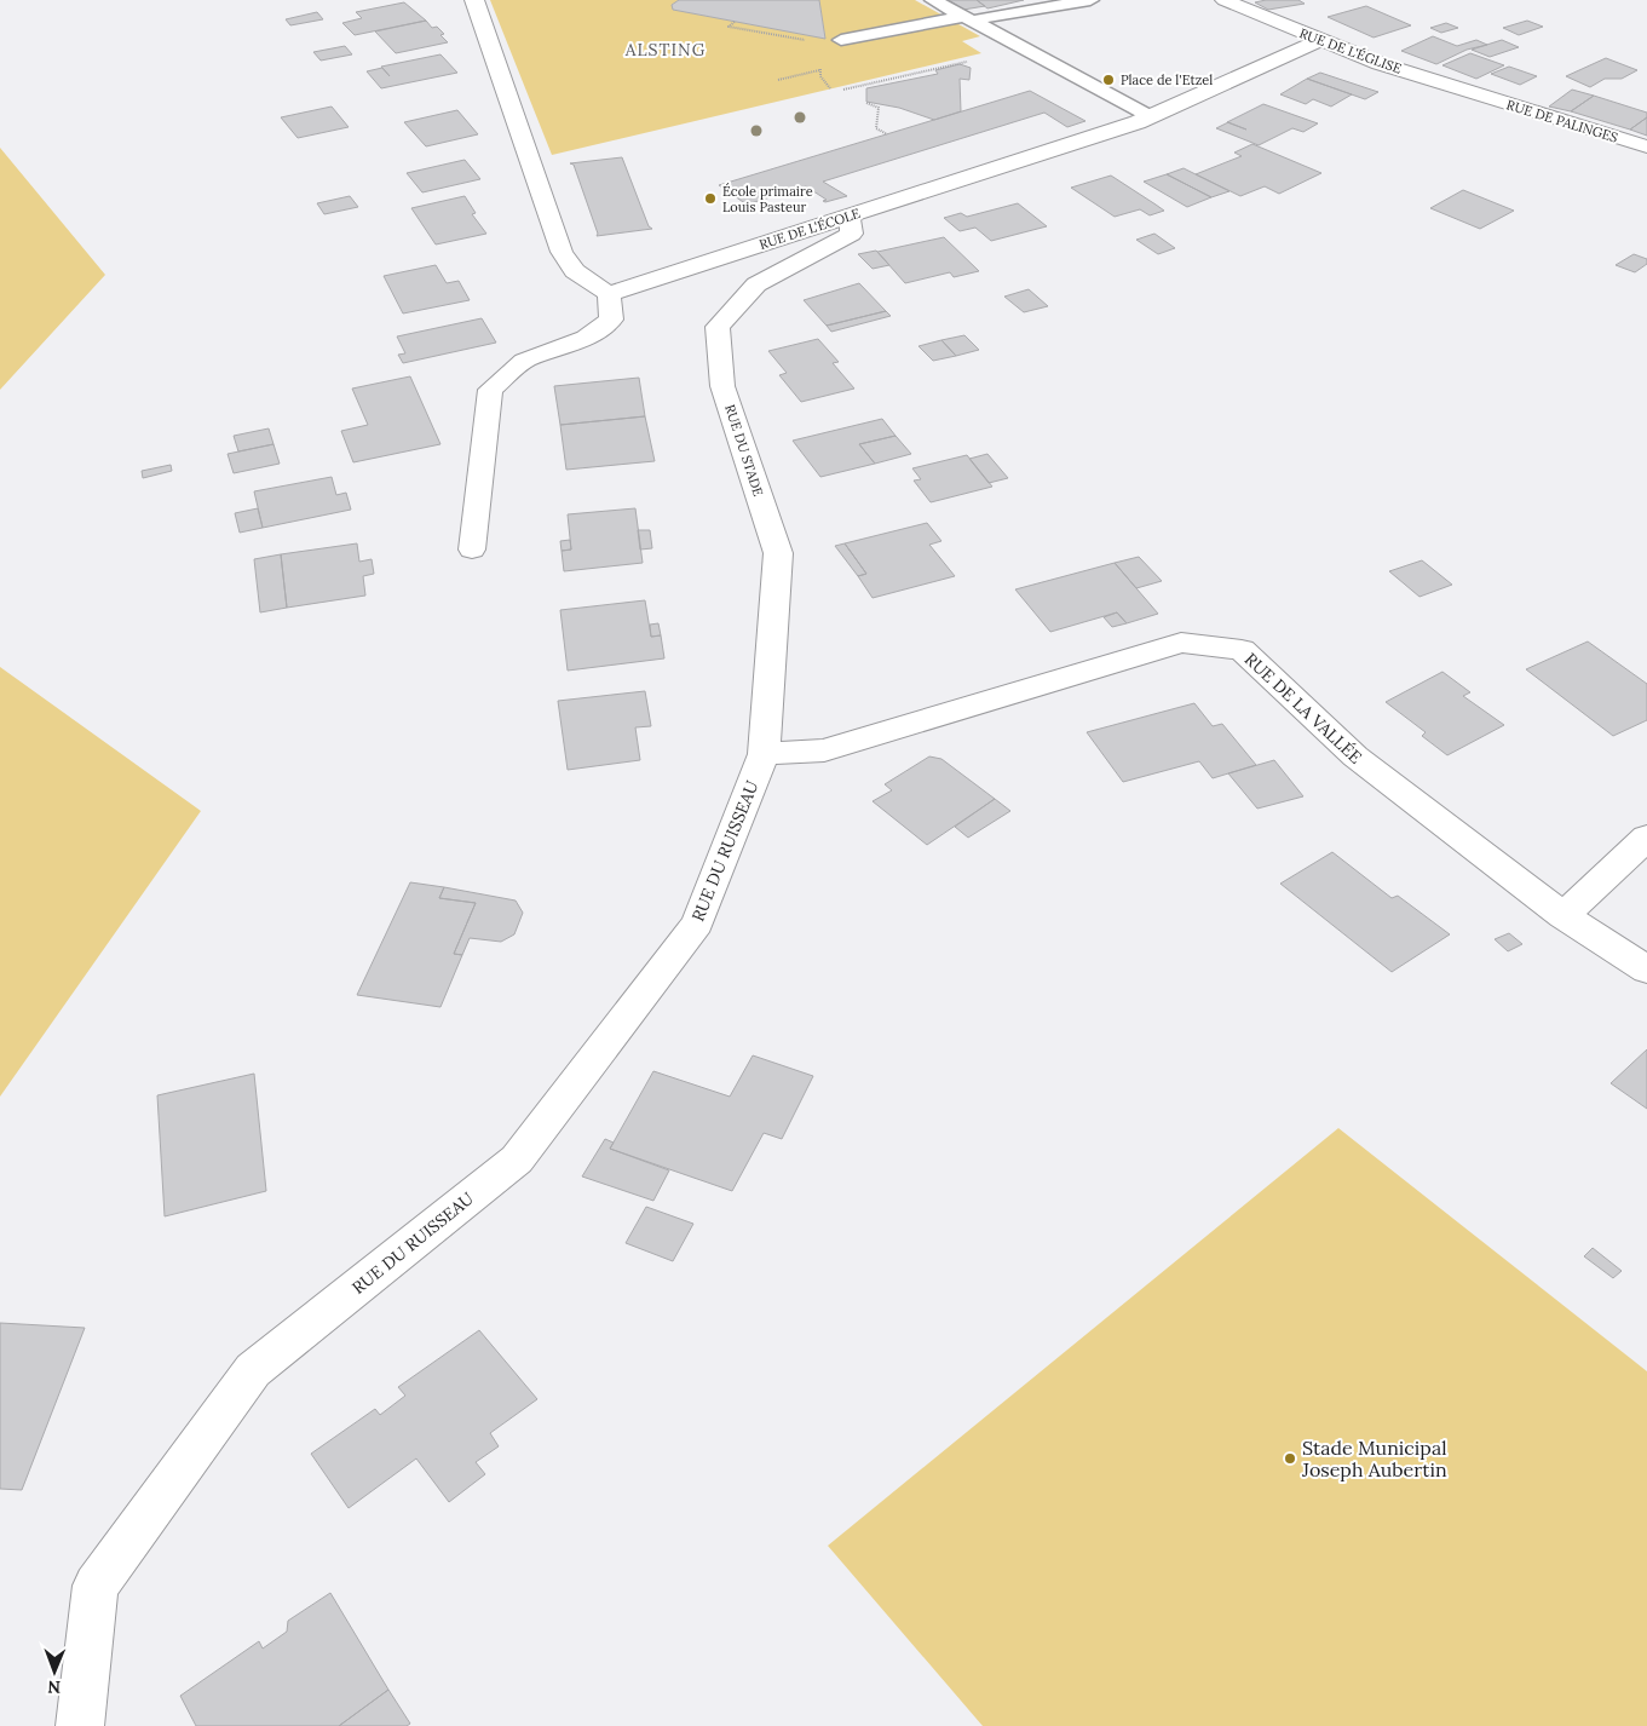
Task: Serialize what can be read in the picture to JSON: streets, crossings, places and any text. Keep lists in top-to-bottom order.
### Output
{
  "streets": {
    "street": [
      "RUE DE L'ÉGLISE",
      "RUE DE PALINGES",
      "RUE DE L'ÉCOLE",
      "RUE DU STADE",
      "RUE DE LA VALLÉE",
      "RUE DU RUISSEAU"
    ]
  },
  "crossings": [
    ["RUE DE L'ÉGLISE", "RUE DE PALINGES"],
    ["RUE DE L'ÉGLISE", "RUE DE L'ÉCOLE"],
    ["RUE DE L'ÉCOLE", "RUE DU STADE"],
    ["RUE DU STADE", "RUE DE LA VALLÉE"],
    ["RUE DU STADE", "RUE DU RUISSEAU"],
    ["RUE DE LA VALLÉE", "RUE DU RUISSEAU"]
  ],
  "districts": ["ALSTING"],
  "places": ["Place de l'Etzel", "École primaire Louis Pasteur", "Stade Municipal Joseph Aubertin"],
  "north": "bottom"
}
